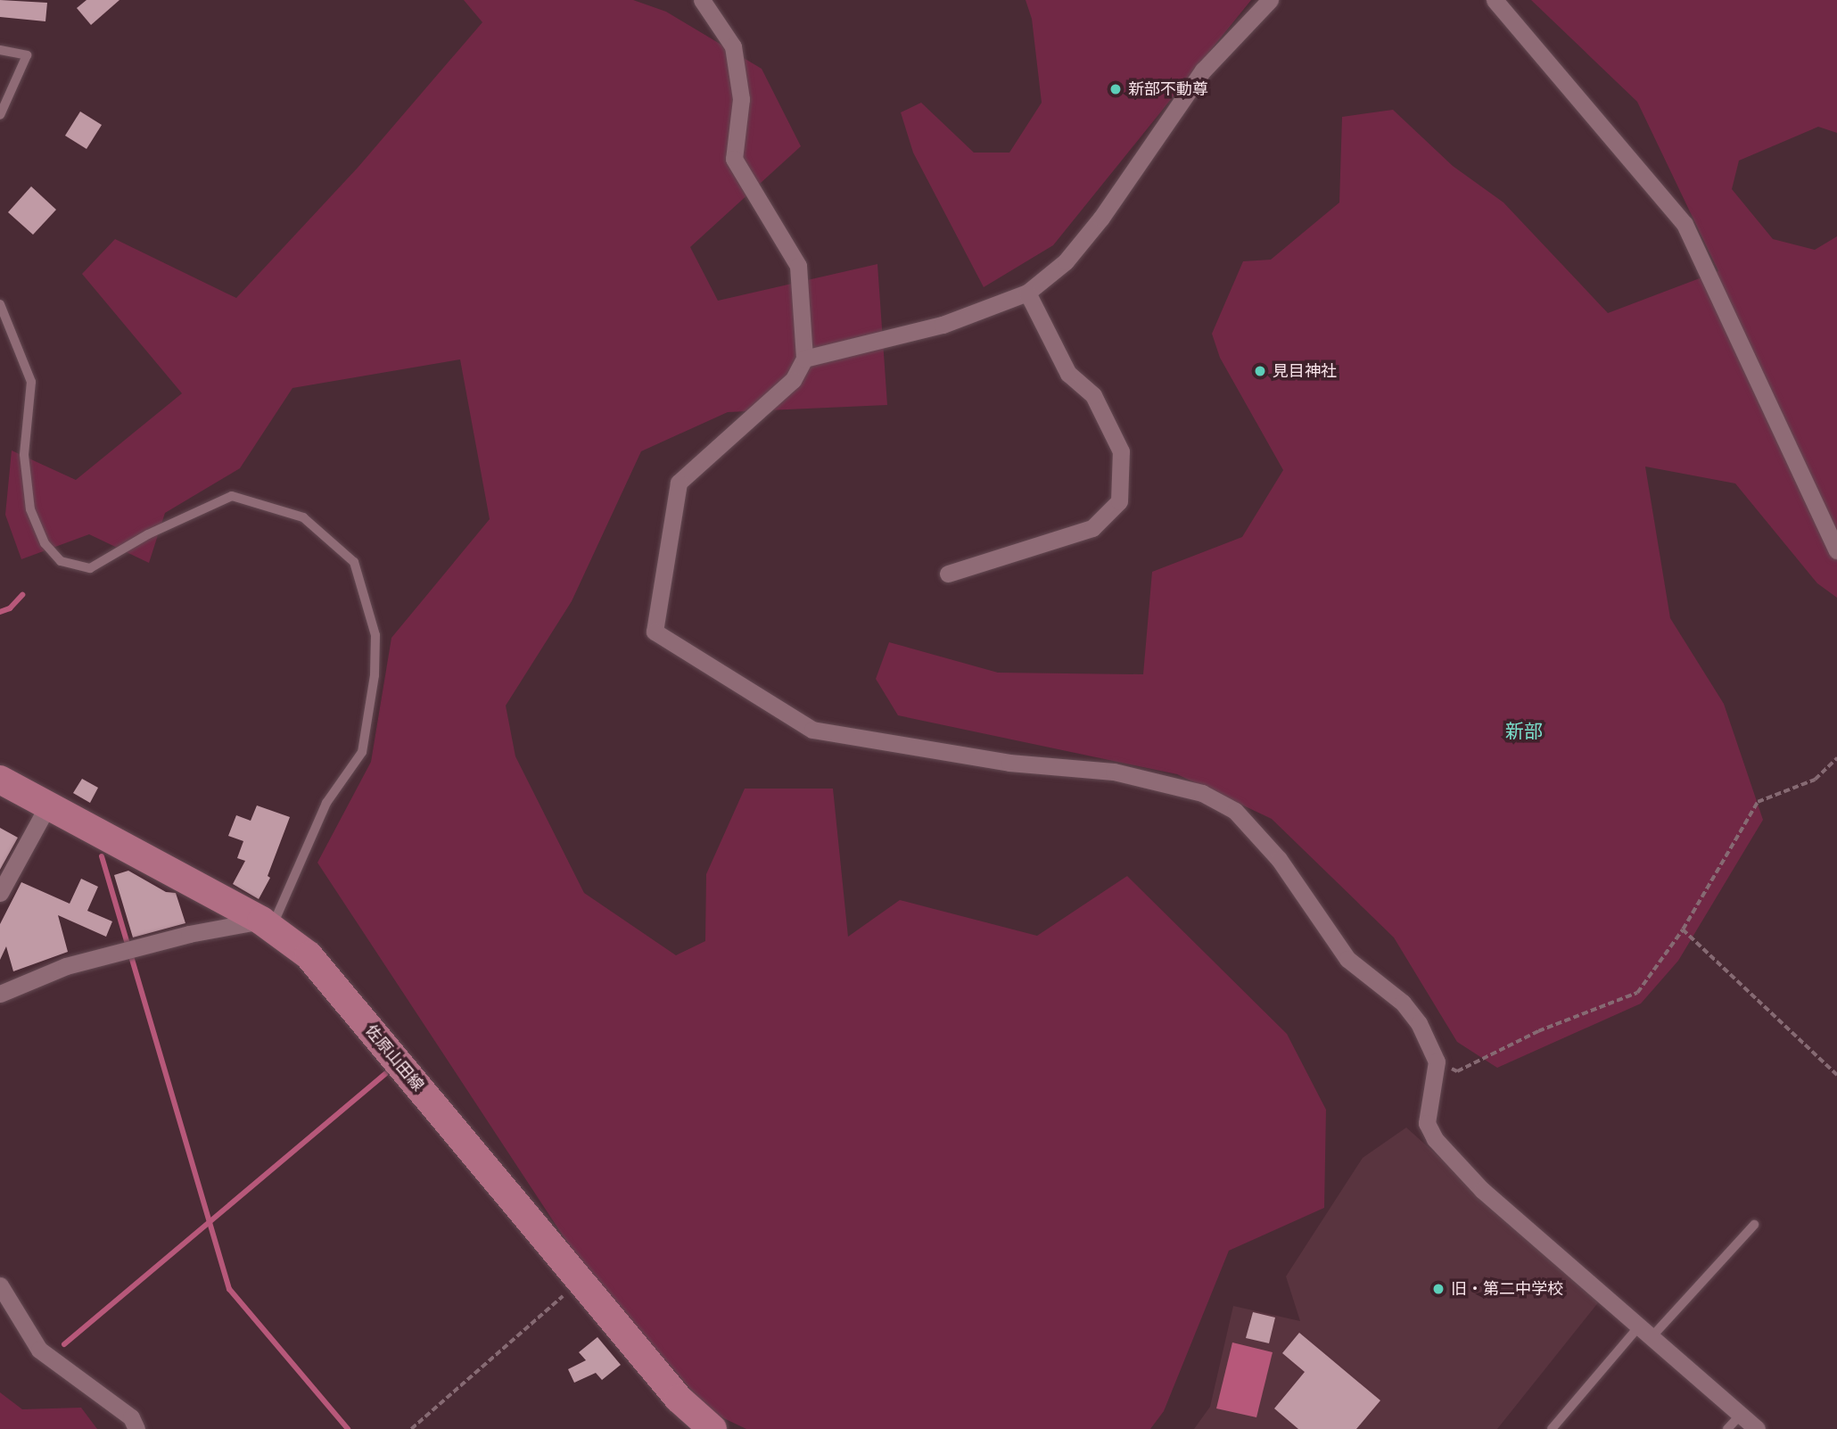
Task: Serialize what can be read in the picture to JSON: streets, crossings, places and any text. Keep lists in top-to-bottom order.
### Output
{
  "streets": {
    "main road": ["佐原山田線"]
  },
  "districts": ["新部"],
  "places": ["新部不動尊", "見目神社", "旧・第二中学校"]
}
